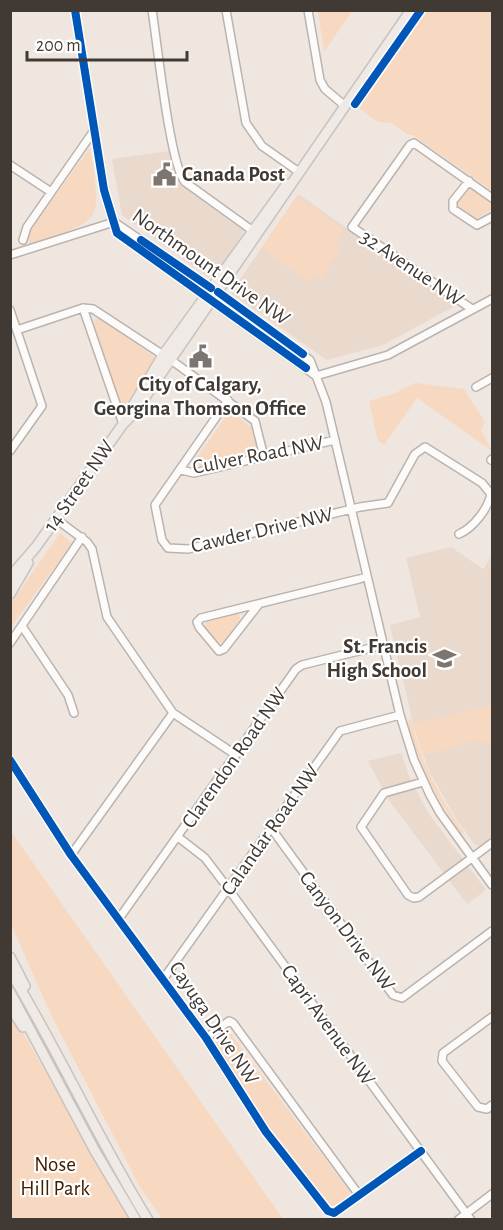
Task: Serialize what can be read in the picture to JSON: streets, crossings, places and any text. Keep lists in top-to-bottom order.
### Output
{
  "streets": {
    "main road": ["14 Street NW"],
    "street": [
      "Northmount Drive NW",
      "32 Avenue NW",
      "Culver Road NW",
      "Cawder Drive NW",
      "Clarendon Road NW",
      "Calandar Road NW",
      "Canyon Drive NW",
      "Cayuga Drive NW",
      "Capri Avenue NW"
    ]
  },
  "crossings": [
    ["Northmount Drive NW", "Culver Road NW"],
    ["Northmount Drive NW", "14 Street NW"],
    ["Northmount Drive NW", "Cawder Drive NW"],
    ["Northmount Drive NW", "Clarendon Road NW"],
    ["Northmount Drive NW", "Calandar Road NW"],
    ["Culver Road NW", "Cawder Drive NW"],
    ["Clarendon Road NW", "Cayuga Drive NW"],
    ["Clarendon Road NW", "Capri Avenue NW"],
    ["Calandar Road NW", "Canyon Drive NW"],
    ["Calandar Road NW", "Cayuga Drive NW"],
    ["Calandar Road NW", "Capri Avenue NW"],
    ["Cayuga Drive NW", "Capri Avenue NW"]
  ],
  "parks": ["Nose Hill Park"],
  "places": {
    "public building": ["Canada Post", "City of Calgary, Georgina Thomson Office"],
    "school or university": ["St. Francis High School"]
  },
  "scale_bar": "200 m"
}
